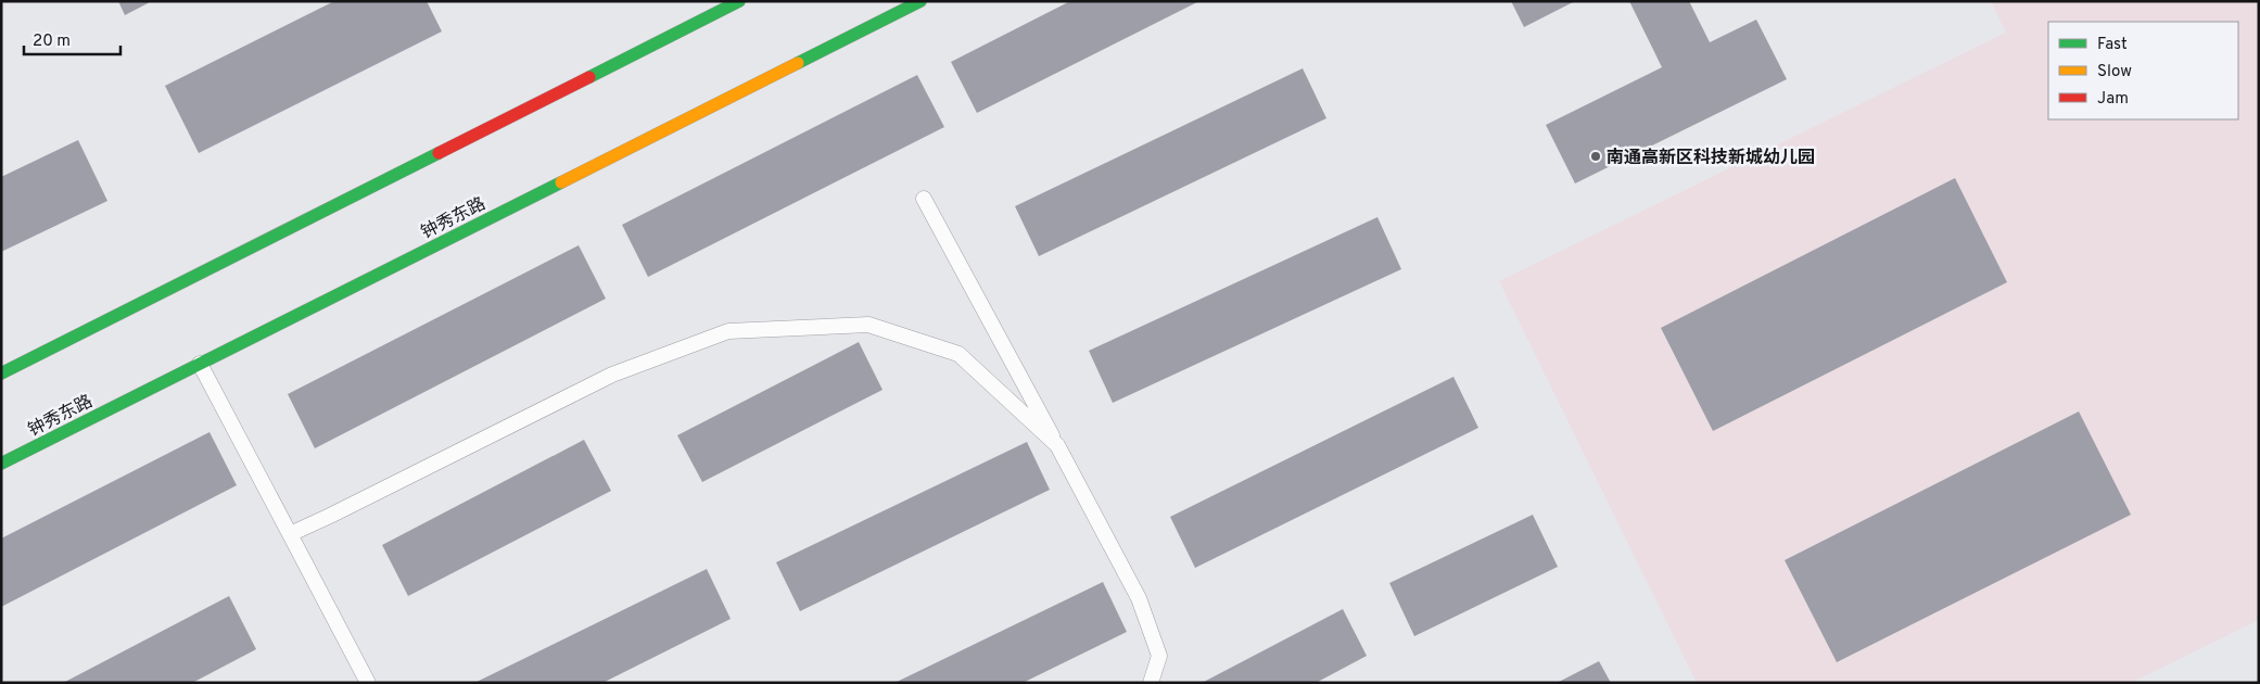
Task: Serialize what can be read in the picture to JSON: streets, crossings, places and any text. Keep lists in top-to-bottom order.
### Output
{
  "streets": {
    "main road": ["钟秀东路"]
  },
  "places": ["南通高新区科技新城幼儿园"],
  "legend": ["Fast", "Slow", "Jam"],
  "scale_bar": "20 m"
}
